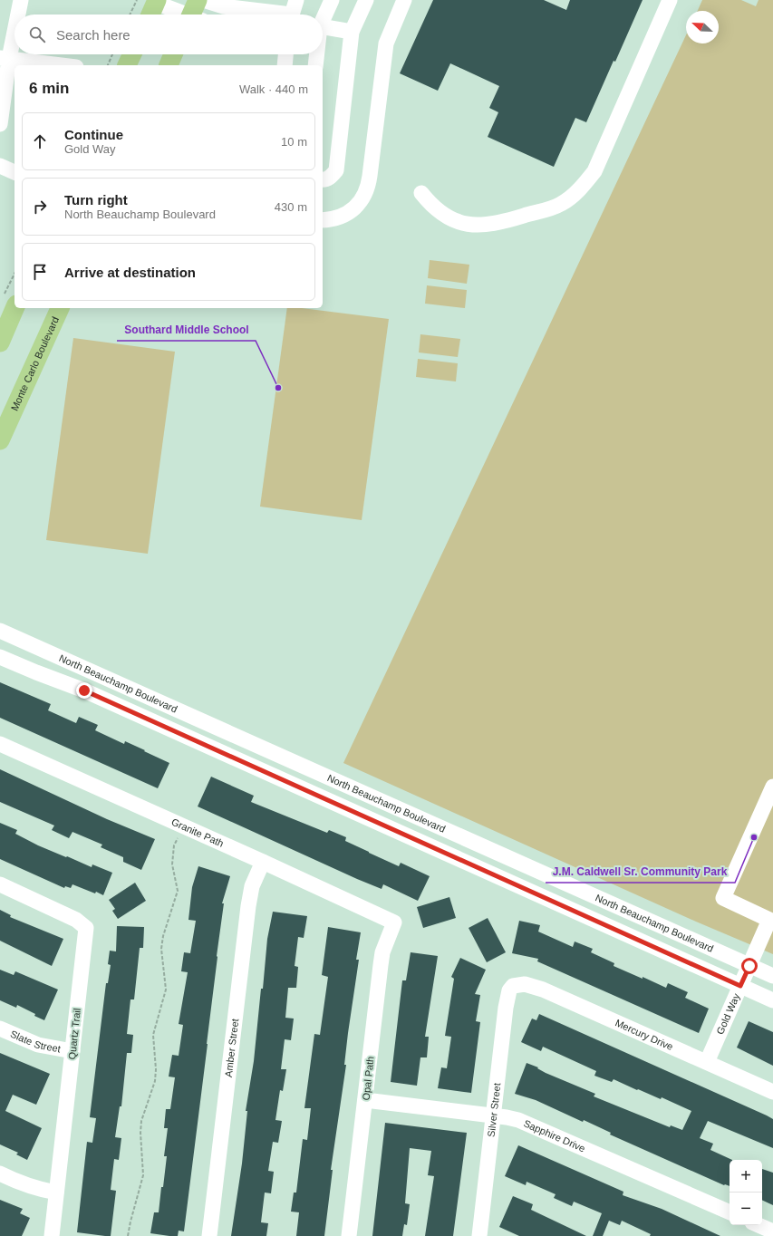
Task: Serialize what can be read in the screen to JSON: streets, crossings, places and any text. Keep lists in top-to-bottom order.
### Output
{
  "streets": {
    "main road": ["Monte Carlo Boulevard"],
    "street": [
      "North Beauchamp Boulevard",
      "Granite Path",
      "Gold Way",
      "Quartz Trail",
      "Mercury Drive",
      "Slate Street",
      "Amber Street",
      "Opal Path",
      "Silver Street",
      "Sapphire Drive"
    ]
  },
  "crossings": [
    ["North Beauchamp Boulevard", "Gold Way"],
    ["Granite Path", "Amber Street"],
    ["Granite Path", "Opal Path"],
    ["Gold Way", "Mercury Drive"],
    ["Quartz Trail", "Slate Street"],
    ["Mercury Drive", "Silver Street"],
    ["Opal Path", "Sapphire Drive"],
    ["Silver Street", "Sapphire Drive"]
  ],
  "places": ["Southard Middle School", "J.M. Caldwell Sr. Community Park"],
  "north": "top left",
  "page": {
    "search": "Search here",
    "heading": ["6 min", "Walk · 440 m"],
    "list": [
      ["Continue", "Gold Way", "10 m"],
      ["Turn right", "North Beauchamp Boulevard", "430 m"],
      "Arrive at destination"
    ],
    "map_buttons": ["+", "−"]
  }
}
